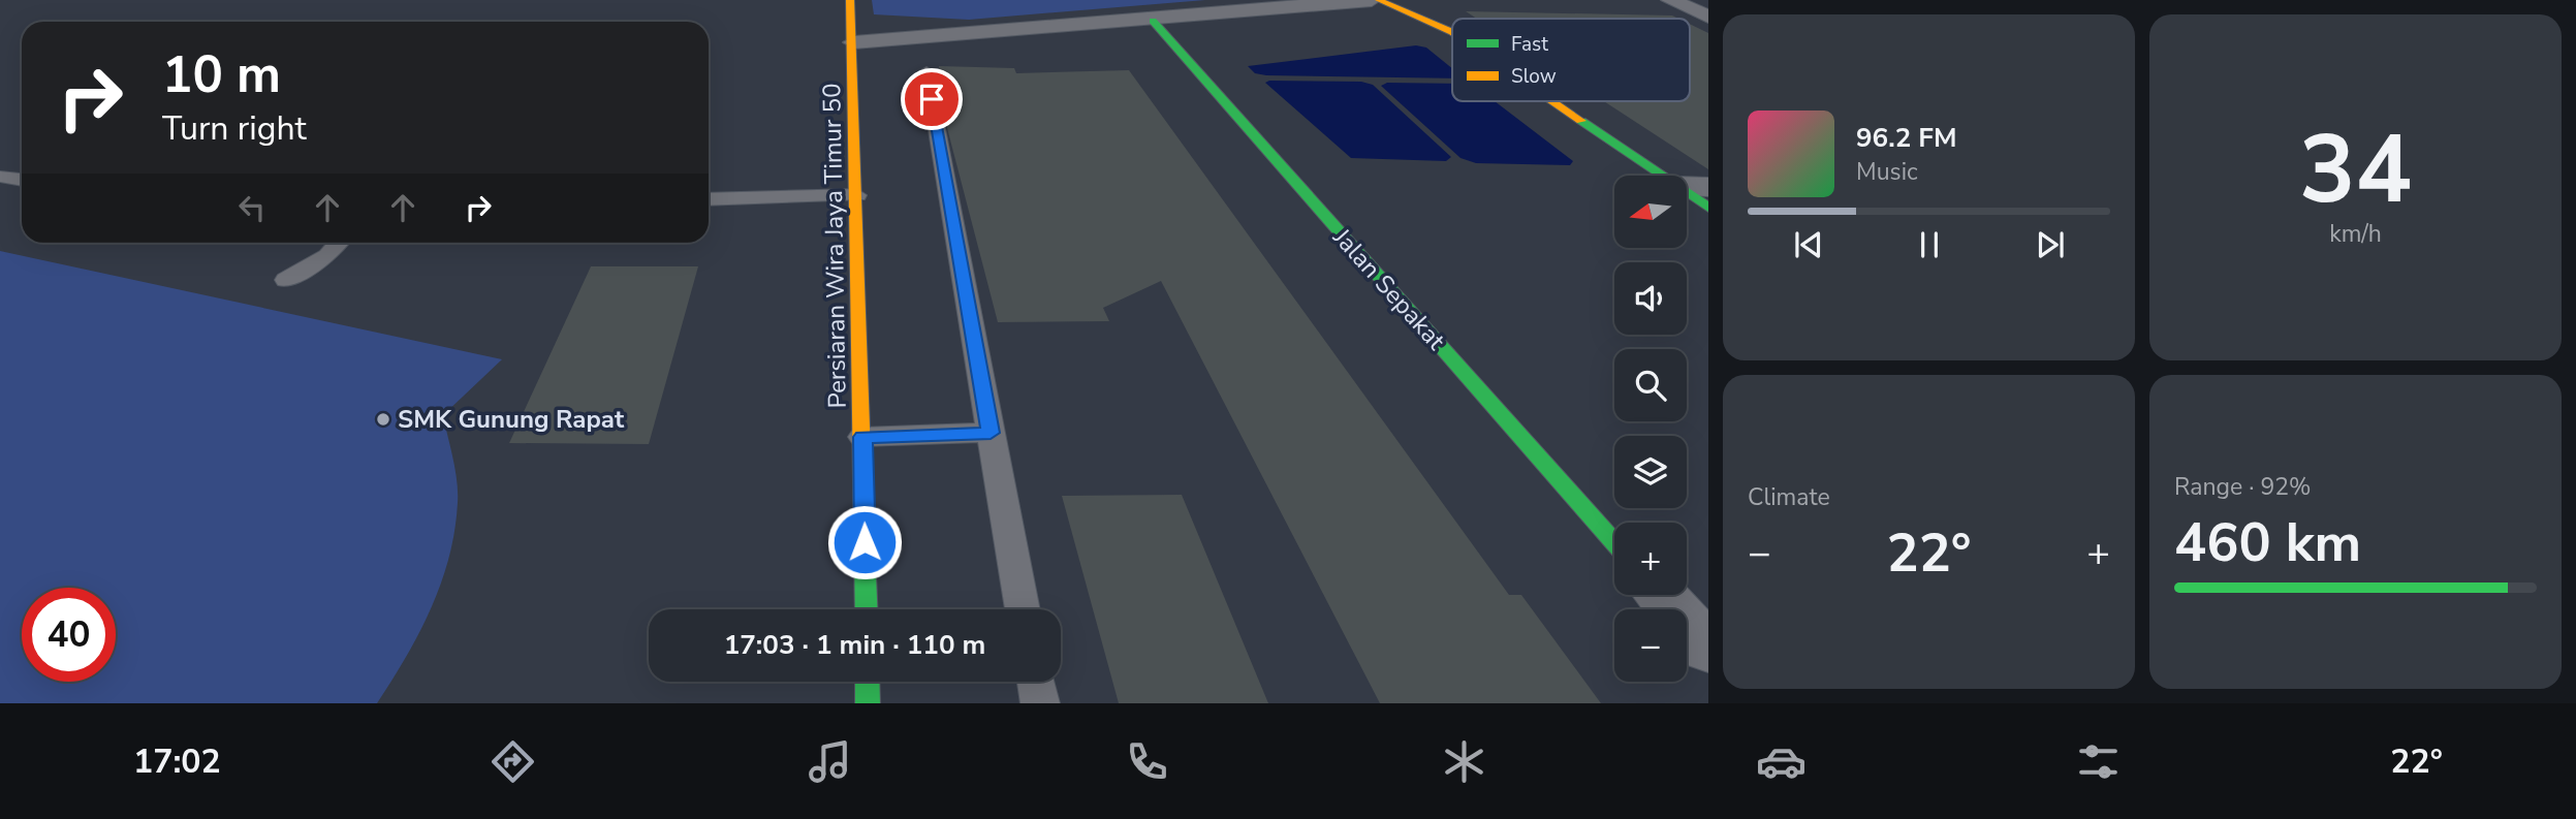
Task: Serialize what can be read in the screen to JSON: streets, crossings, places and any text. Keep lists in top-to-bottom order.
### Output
{
  "streets": {
    "street": ["Persiaran Wira Jaya Timur 50", "Jalan Sepakat"]
  },
  "places": ["SMK Gunung Rapat"],
  "legend": ["Fast", "Slow"],
  "north": "left",
  "page": {
    "tile": [
      ["34", "km/h"],
      "Climate",
      ["Range · 92%", "460 km"]
    ],
    "turn": ["10 m", "Turn right"],
    "song": ["96.2 FM", "Music"],
    "map_buttons": ["+", "−"],
    "heat": ["−", "22°", "+"],
    "limit": "40",
    "trip": "17:03 · 1 min · 110 m",
    "tabs": ["17:02", "22°"]
  }
}
